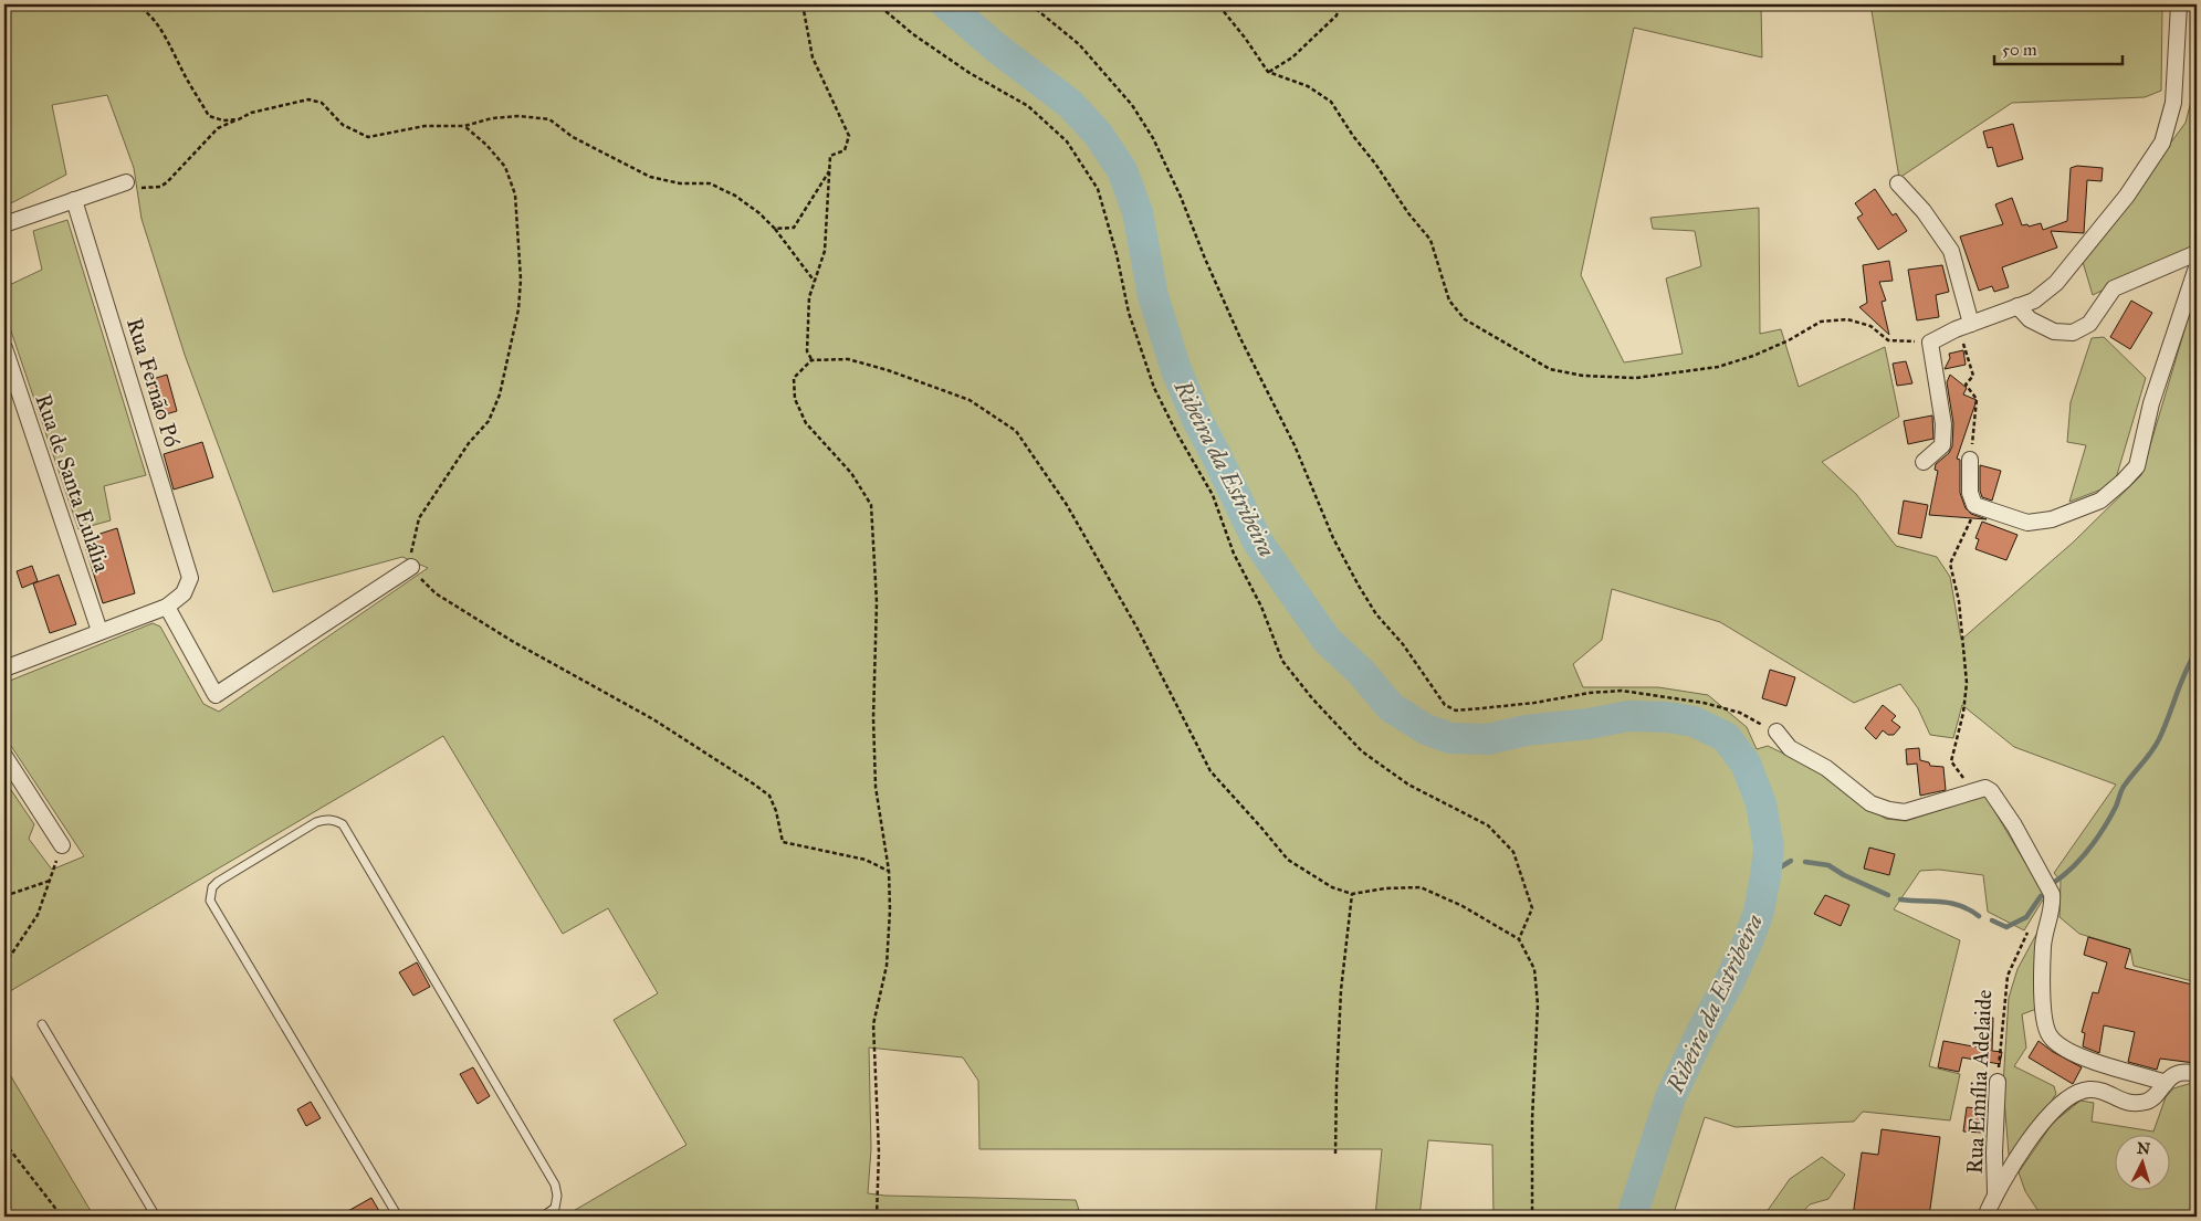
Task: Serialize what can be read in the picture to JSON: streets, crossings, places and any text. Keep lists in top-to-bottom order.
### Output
{
  "streets": {
    "street": ["Rua Fernão Pó", "Rua de Santa Eulália", "Rua Emília Adelaide"]
  },
  "water": ["Ribeira da Estribeira"],
  "scale_bar": "50 m",
  "north": "top"
}
